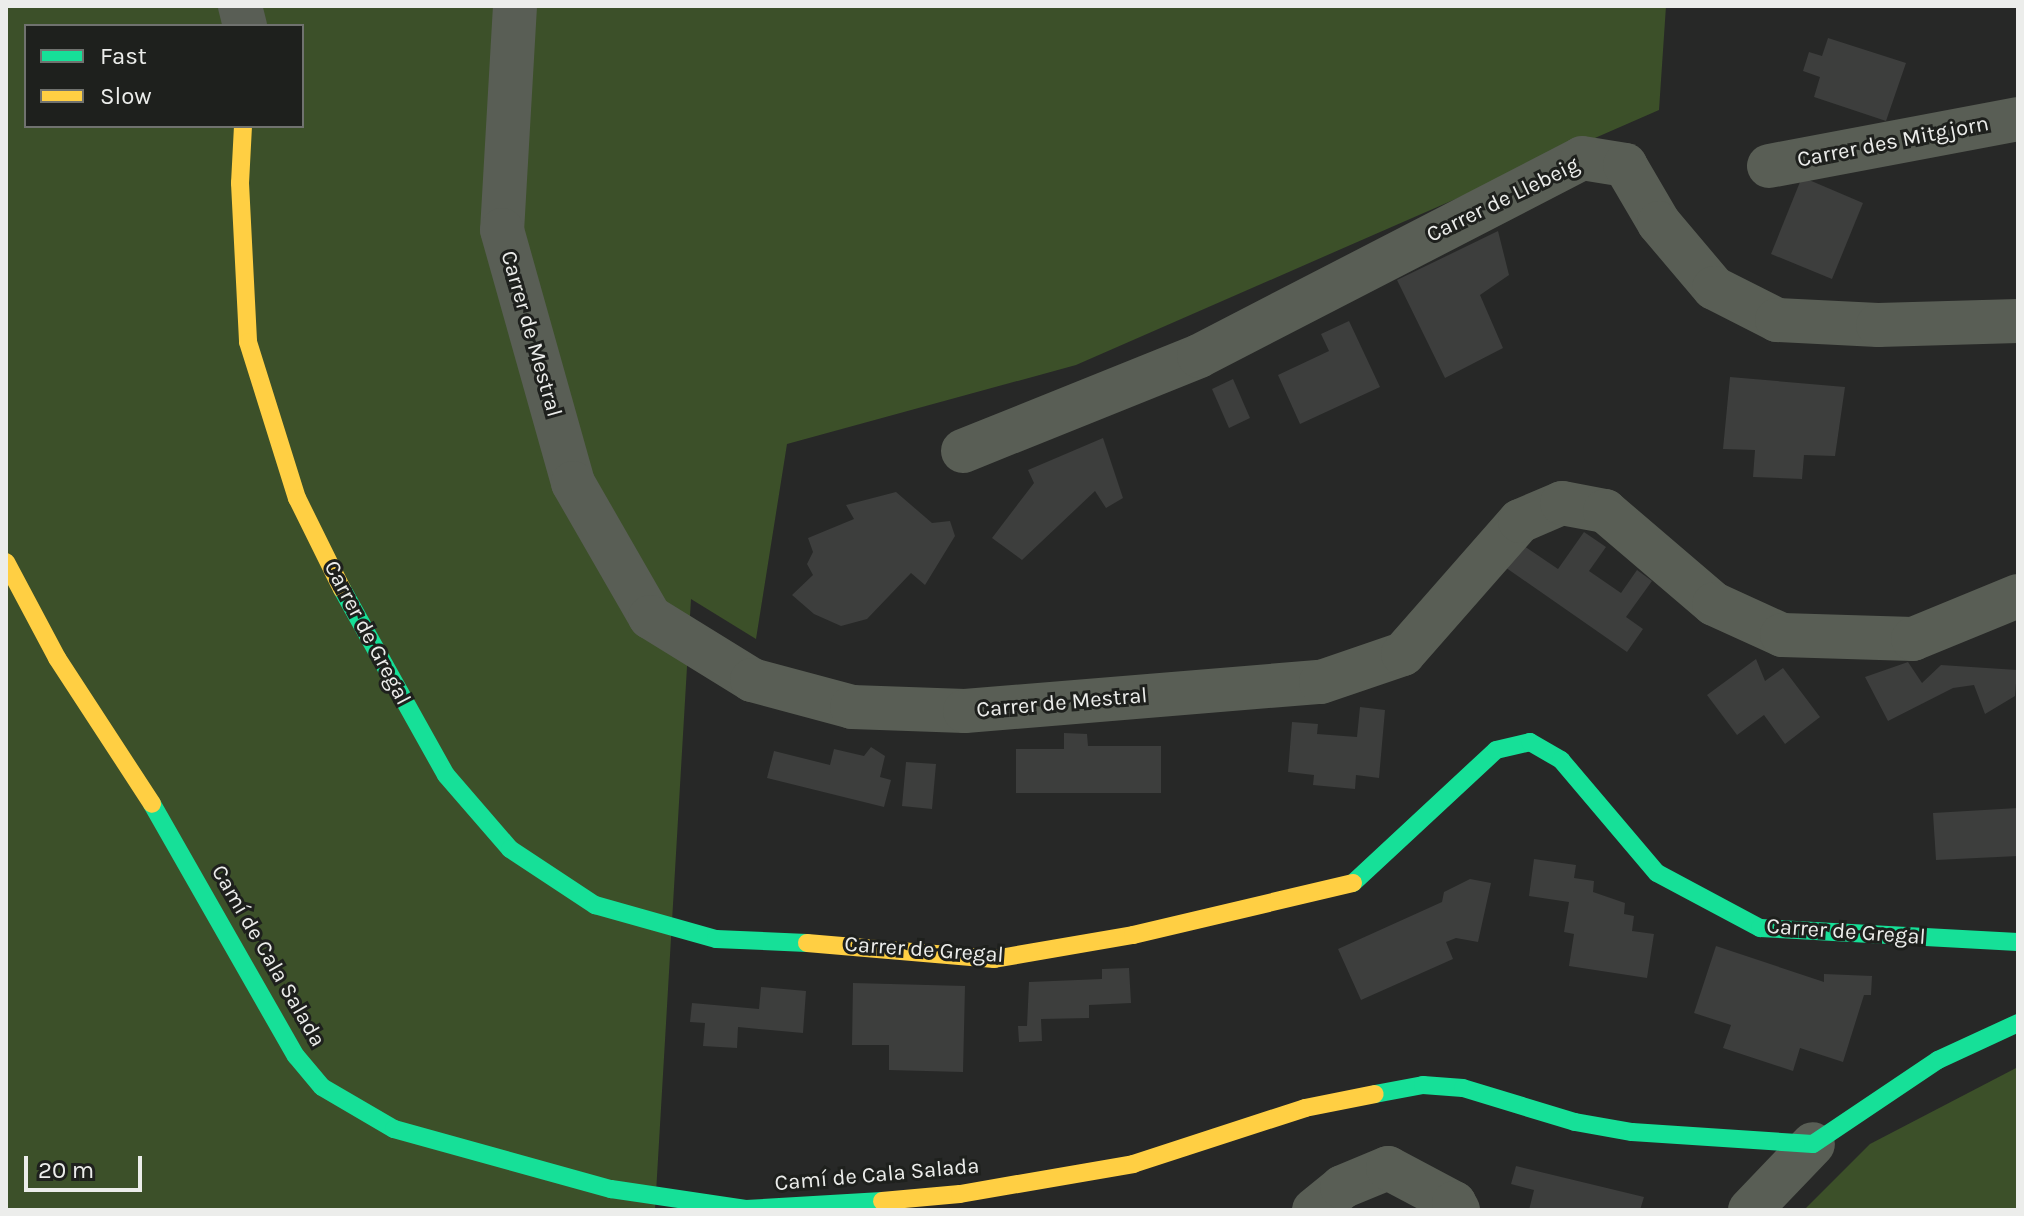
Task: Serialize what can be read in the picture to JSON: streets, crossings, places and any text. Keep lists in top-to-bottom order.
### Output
{
  "streets": {
    "street": [
      "Carrer des Mitgjorn",
      "Carrer de Llebeig",
      "Carrer de Mestral",
      "Carrer de Gregal",
      "Camí de Cala Salada"
    ]
  },
  "legend": ["Fast", "Slow"],
  "scale_bar": "20 m"
}
